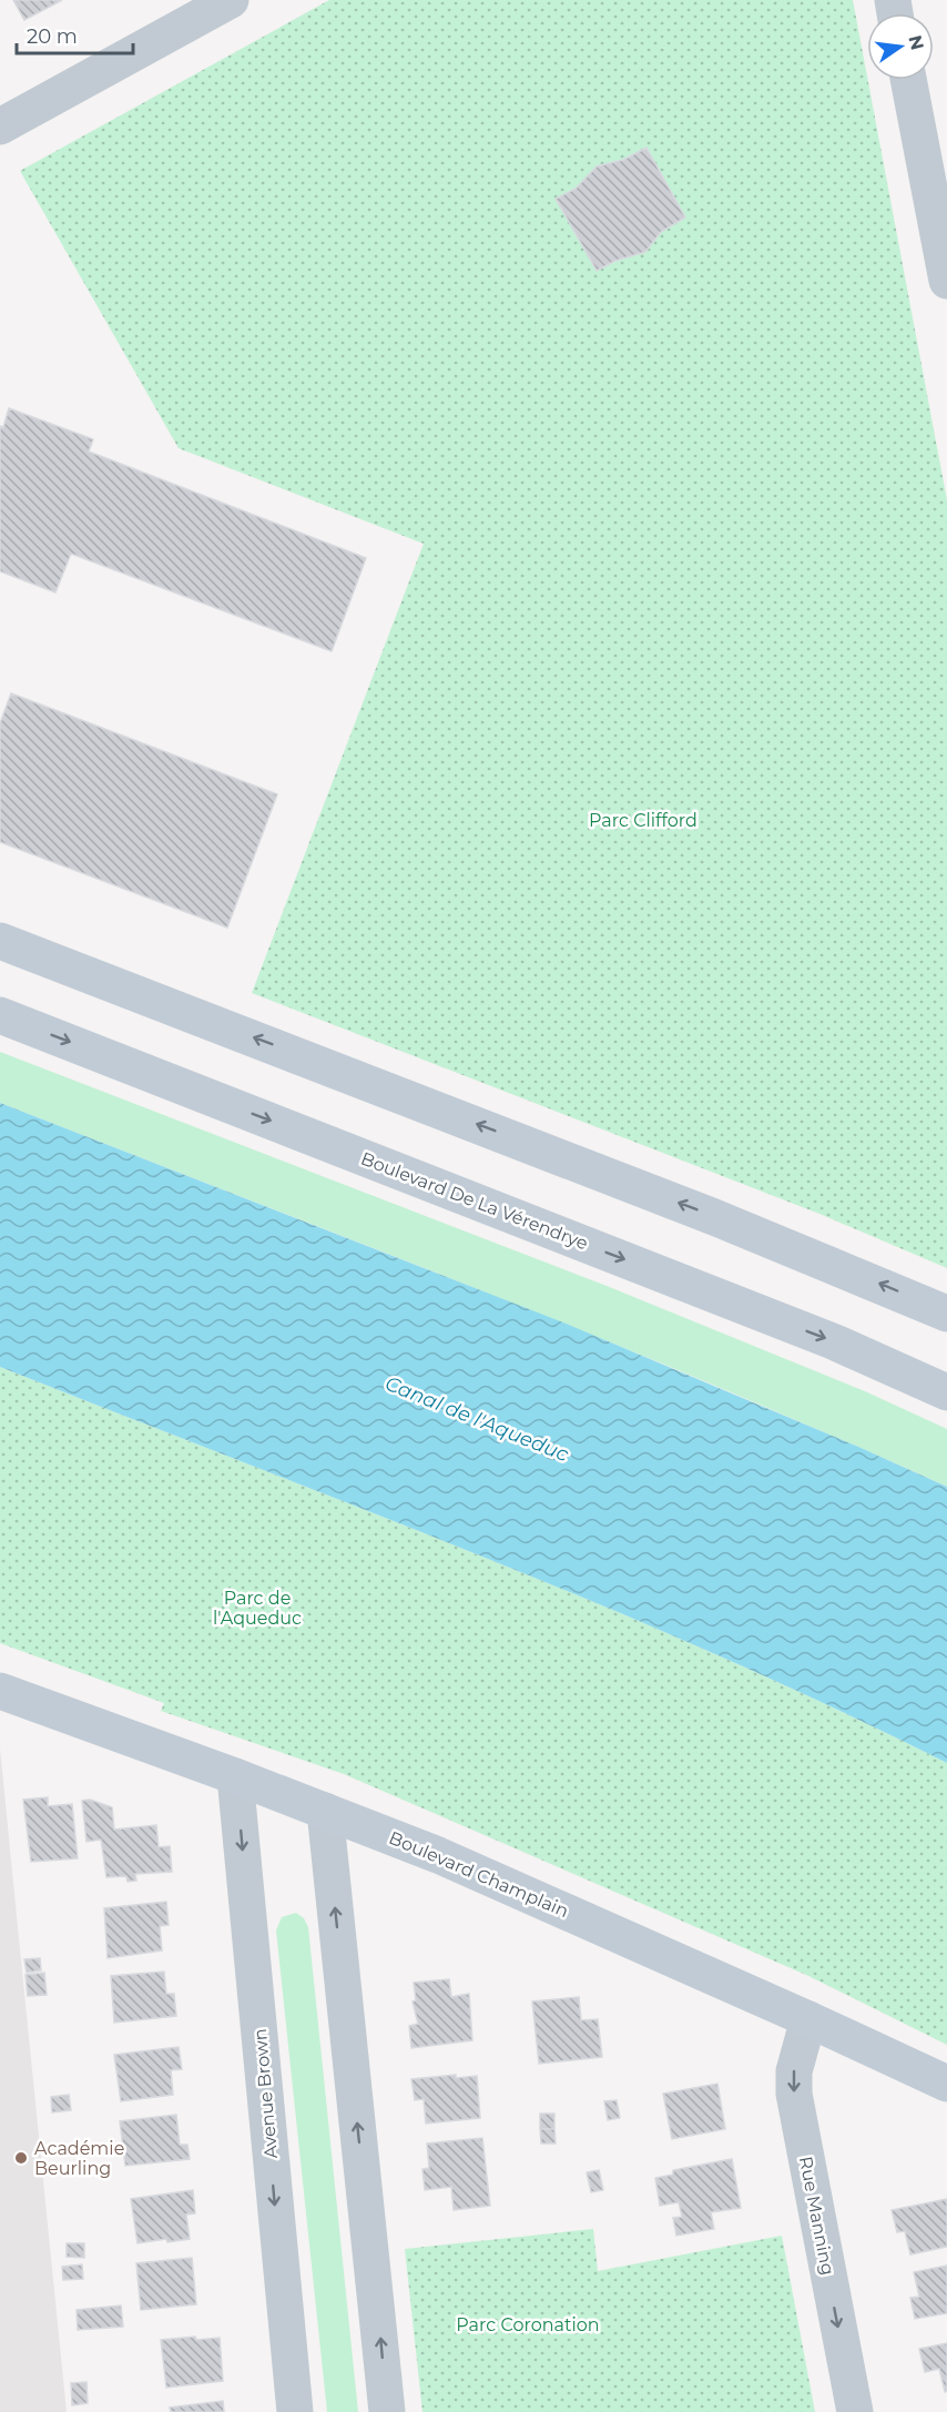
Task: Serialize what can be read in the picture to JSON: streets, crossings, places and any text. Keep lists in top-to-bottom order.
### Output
{
  "streets": {
    "main road": ["Boulevard De La Vérendrye", "Boulevard Champlain"],
    "street": ["Avenue Brown", "Rue Manning"]
  },
  "crossings": [
    ["Boulevard Champlain", "Avenue Brown"],
    ["Boulevard Champlain", "Rue Manning"]
  ],
  "one_way": ["Rue Manning"],
  "water": ["Canal de l'Aqueduc"],
  "parks": ["Parc Clifford", "Parc de l'Aqueduc", "Parc Coronation"],
  "places": ["Académie Beurling"],
  "scale_bar": "20 m",
  "north": "right"
}
